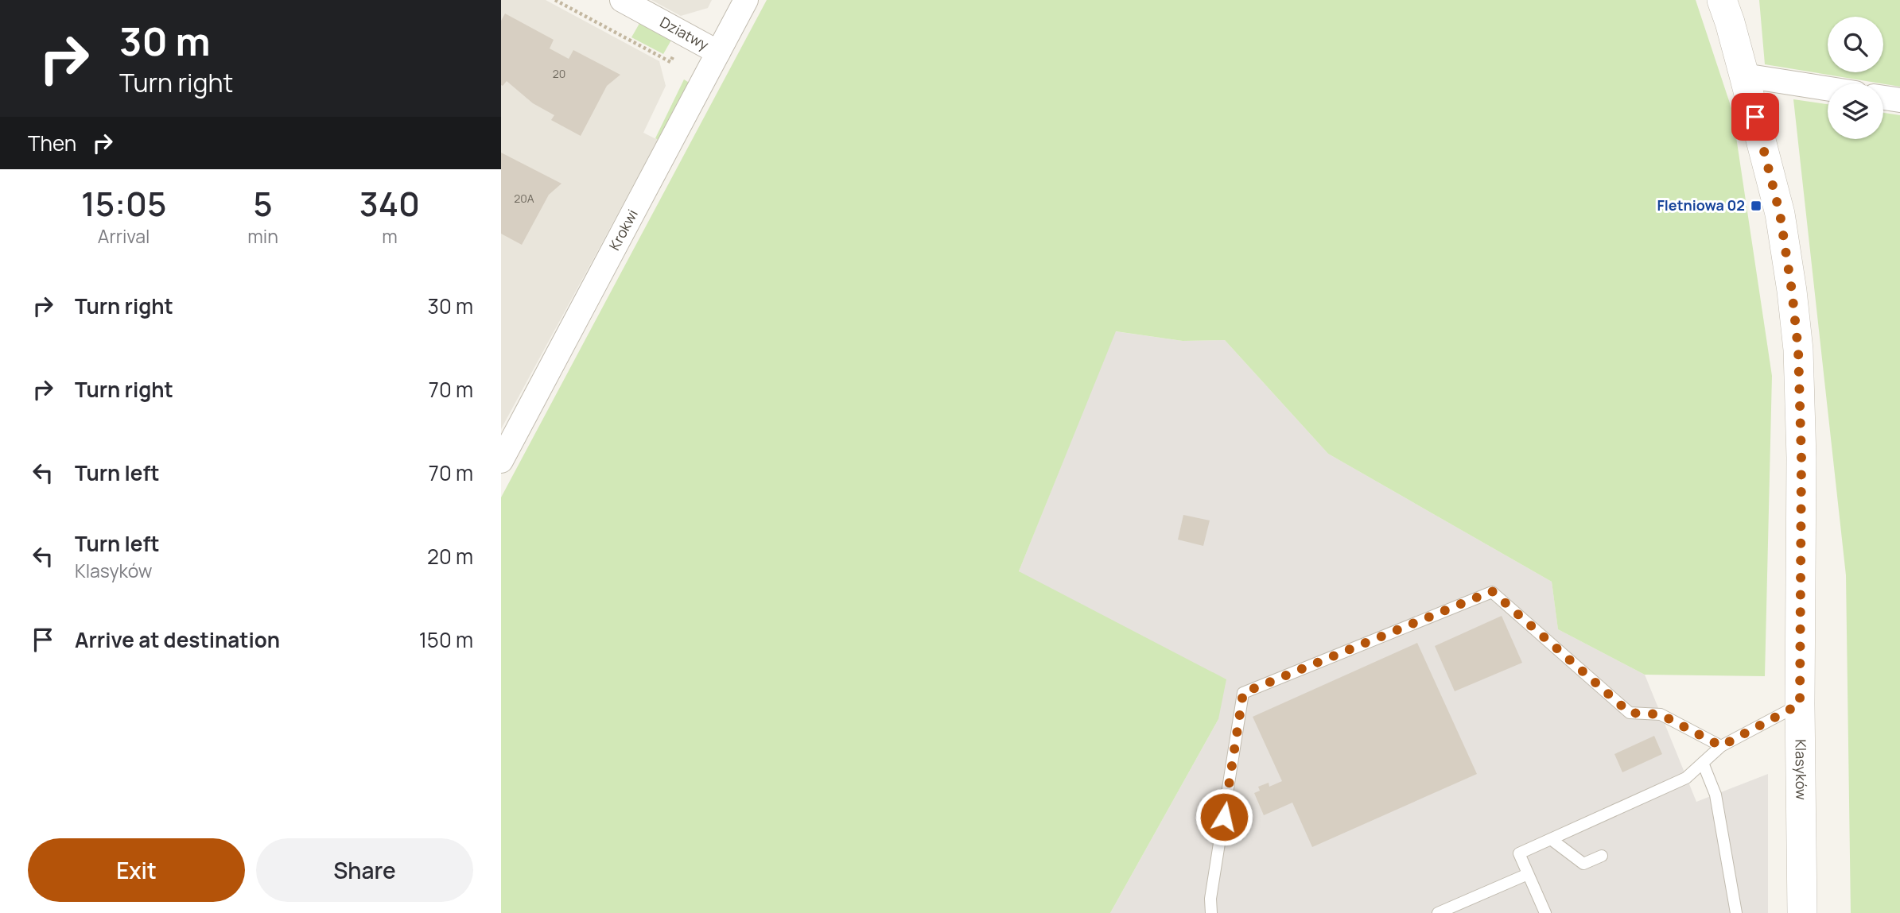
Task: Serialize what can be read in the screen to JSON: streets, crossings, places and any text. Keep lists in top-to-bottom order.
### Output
{
  "streets": {
    "street": ["Dziatwy", "Krokwi", "Klasyków"]
  },
  "crossings": [
    ["Dziatwy", "Krokwi"]
  ],
  "places": {
    "transit": ["Fletniowa 02"]
  },
  "house_numbers": ["20", "20A"],
  "page": {
    "turn": ["30 m", "Turn right"],
    "then": "Then",
    "eta": [
      "15:05",
      "Arrival",
      "5",
      "min",
      "340",
      "m"
    ],
    "list": [
      {
        "name": "Turn right",
        "value": "30 m"
      },
      {
        "name": "Turn right",
        "value": "70 m"
      },
      {
        "name": "Turn left",
        "value": "70 m"
      },
      {
        "name": "Turn left",
        "note": "Klasyków",
        "value": "20 m"
      },
      {
        "name": "Arrive at destination",
        "value": "150 m"
      }
    ],
    "buttons": ["Exit", "Share"]
  }
}
